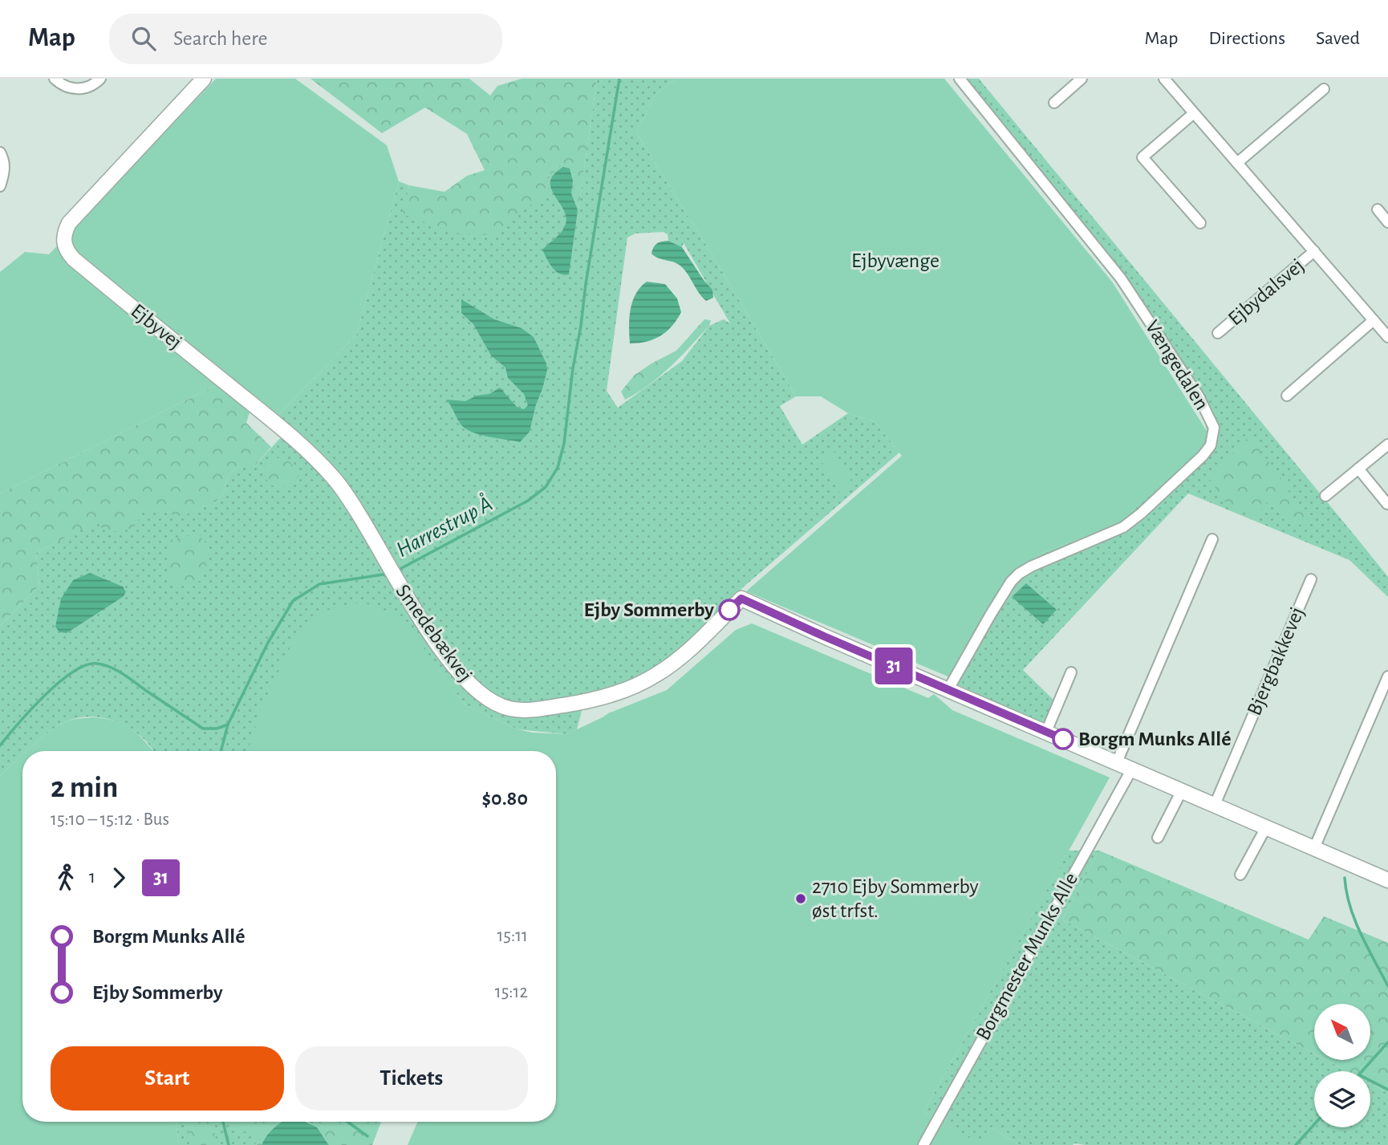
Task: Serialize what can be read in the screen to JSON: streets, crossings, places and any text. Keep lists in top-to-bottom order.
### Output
{
  "streets": {
    "street": [
      "Ejbydalsvej",
      "Ejbyvej",
      "Vængedalen",
      "Smedebækvej",
      "Bjergbakkevej",
      "Borgmester Munks Alle"
    ]
  },
  "crossings": [
    ["Ejbyvej", "Smedebækvej"],
    ["Vængedalen", "Smedebækvej"]
  ],
  "water": ["Harrestrup Å"],
  "parks": ["Ejbyvænge"],
  "places": ["Ejby Sommerby", "Borgm Munks Allé", "2710 Ejby Sommerby øst trfst."],
  "lines": ["bus line 31"],
  "north": "top left",
  "page": {
    "header": "Map",
    "search": "Search here",
    "nav": ["Map", "Directions", "Saved"],
    "on_map": "31",
    "heading": ["2 min", "15:10 – 15:12 · Bus", "$0.80"],
    "legs": ["1", "31"],
    "list": [
      {
        "name": "Borgm Munks Allé",
        "value": "15:11"
      },
      {
        "name": "Ejby Sommerby",
        "value": "15:12"
      }
    ],
    "buttons": ["Start", "Tickets"]
  }
}
